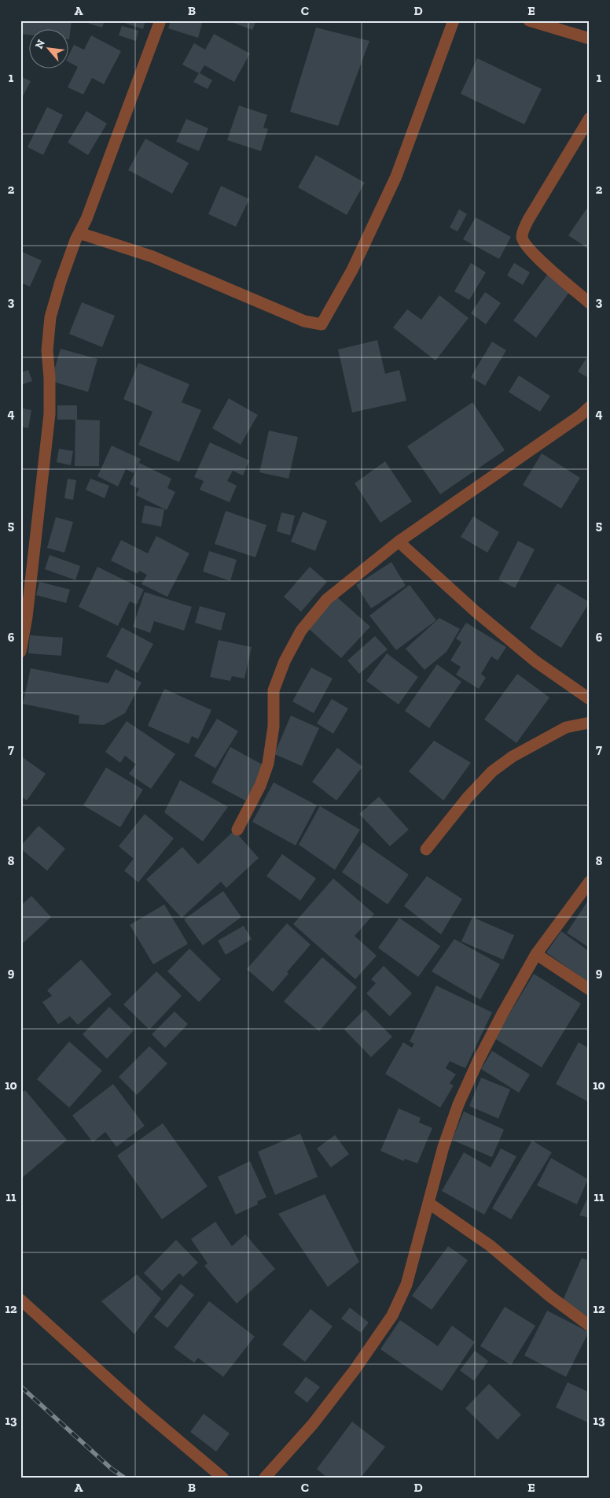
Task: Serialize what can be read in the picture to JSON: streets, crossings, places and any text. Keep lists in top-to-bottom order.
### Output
{
  "north": "top left",
  "grid": {
    "columns": [
      "A",
      "B",
      "C",
      "D",
      "E"
    ],
    "rows": [
      "1",
      "2",
      "3",
      "4",
      "5",
      "6",
      "7",
      "8",
      "9",
      "10",
      "11",
      "12",
      "13"
    ]
  }
}
